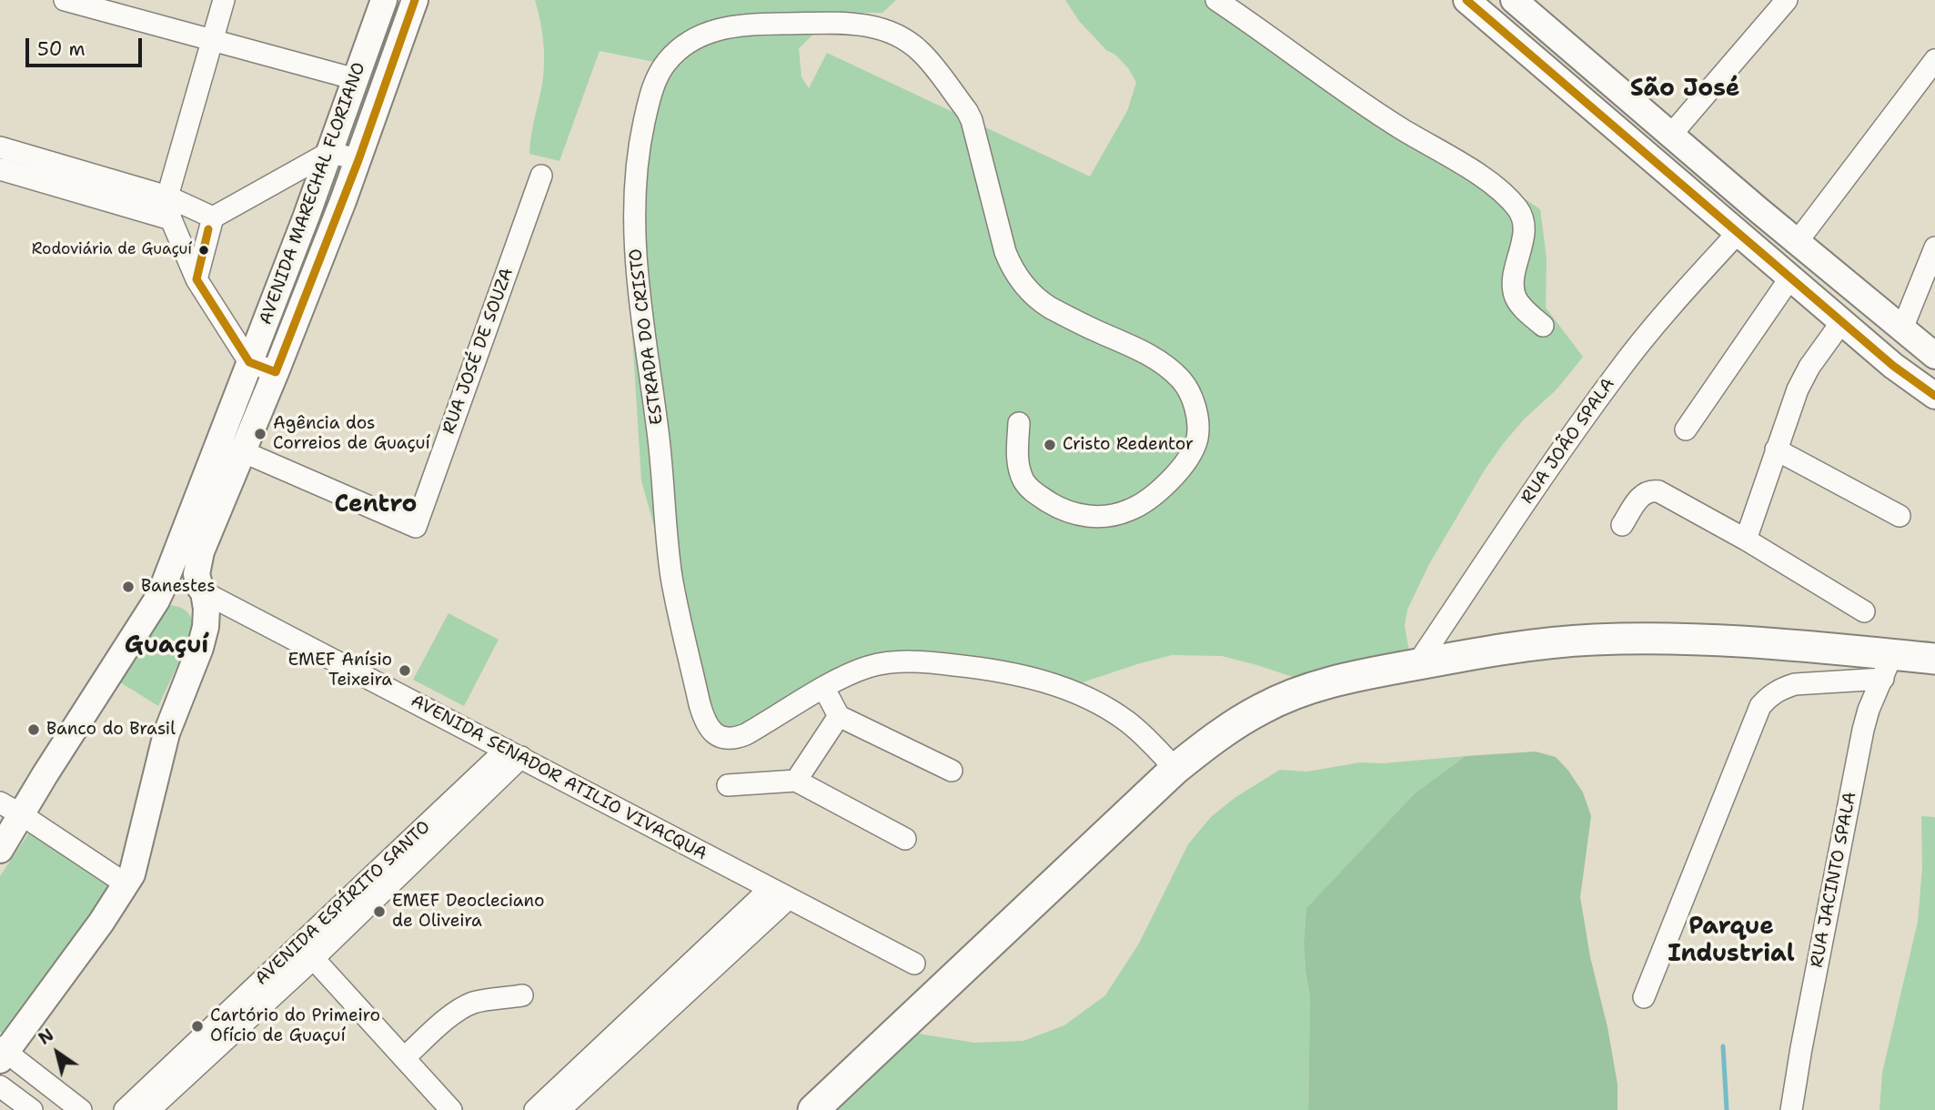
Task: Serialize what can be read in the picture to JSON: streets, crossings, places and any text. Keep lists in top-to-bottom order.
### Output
{
  "streets": {
    "main road": ["AVENIDA MARECHAL FLORIANO"],
    "street": [
      "ESTRADA DO CRISTO",
      "RUA JOSÉ DE SOUZA",
      "RUA JOÃO SPALA",
      "AVENIDA SENADOR ATILIO VIVACQUA",
      "RUA JACINTO SPALA",
      "AVENIDA ESPÍRITO SANTO"
    ]
  },
  "crossings": [
    ["AVENIDA MARECHAL FLORIANO", "RUA JOSÉ DE SOUZA"],
    ["AVENIDA MARECHAL FLORIANO", "AVENIDA SENADOR ATILIO VIVACQUA"],
    ["AVENIDA SENADOR ATILIO VIVACQUA", "AVENIDA ESPÍRITO SANTO"]
  ],
  "districts": [
    "São José",
    "Centro",
    "Guaçuí",
    "Parque Industrial"
  ],
  "places": [
    "Rodoviária de Guaçuí",
    "Agência dos Correios de Guaçuí",
    "Cristo Redentor",
    "Banestes",
    "EMEF Anísio Teixeira",
    "Banco do Brasil",
    "EMEF Deocleciano de Oliveira",
    "Cartório do Primeiro Ofício de Guaçuí"
  ],
  "scale_bar": "50 m",
  "north": "top left"
}
